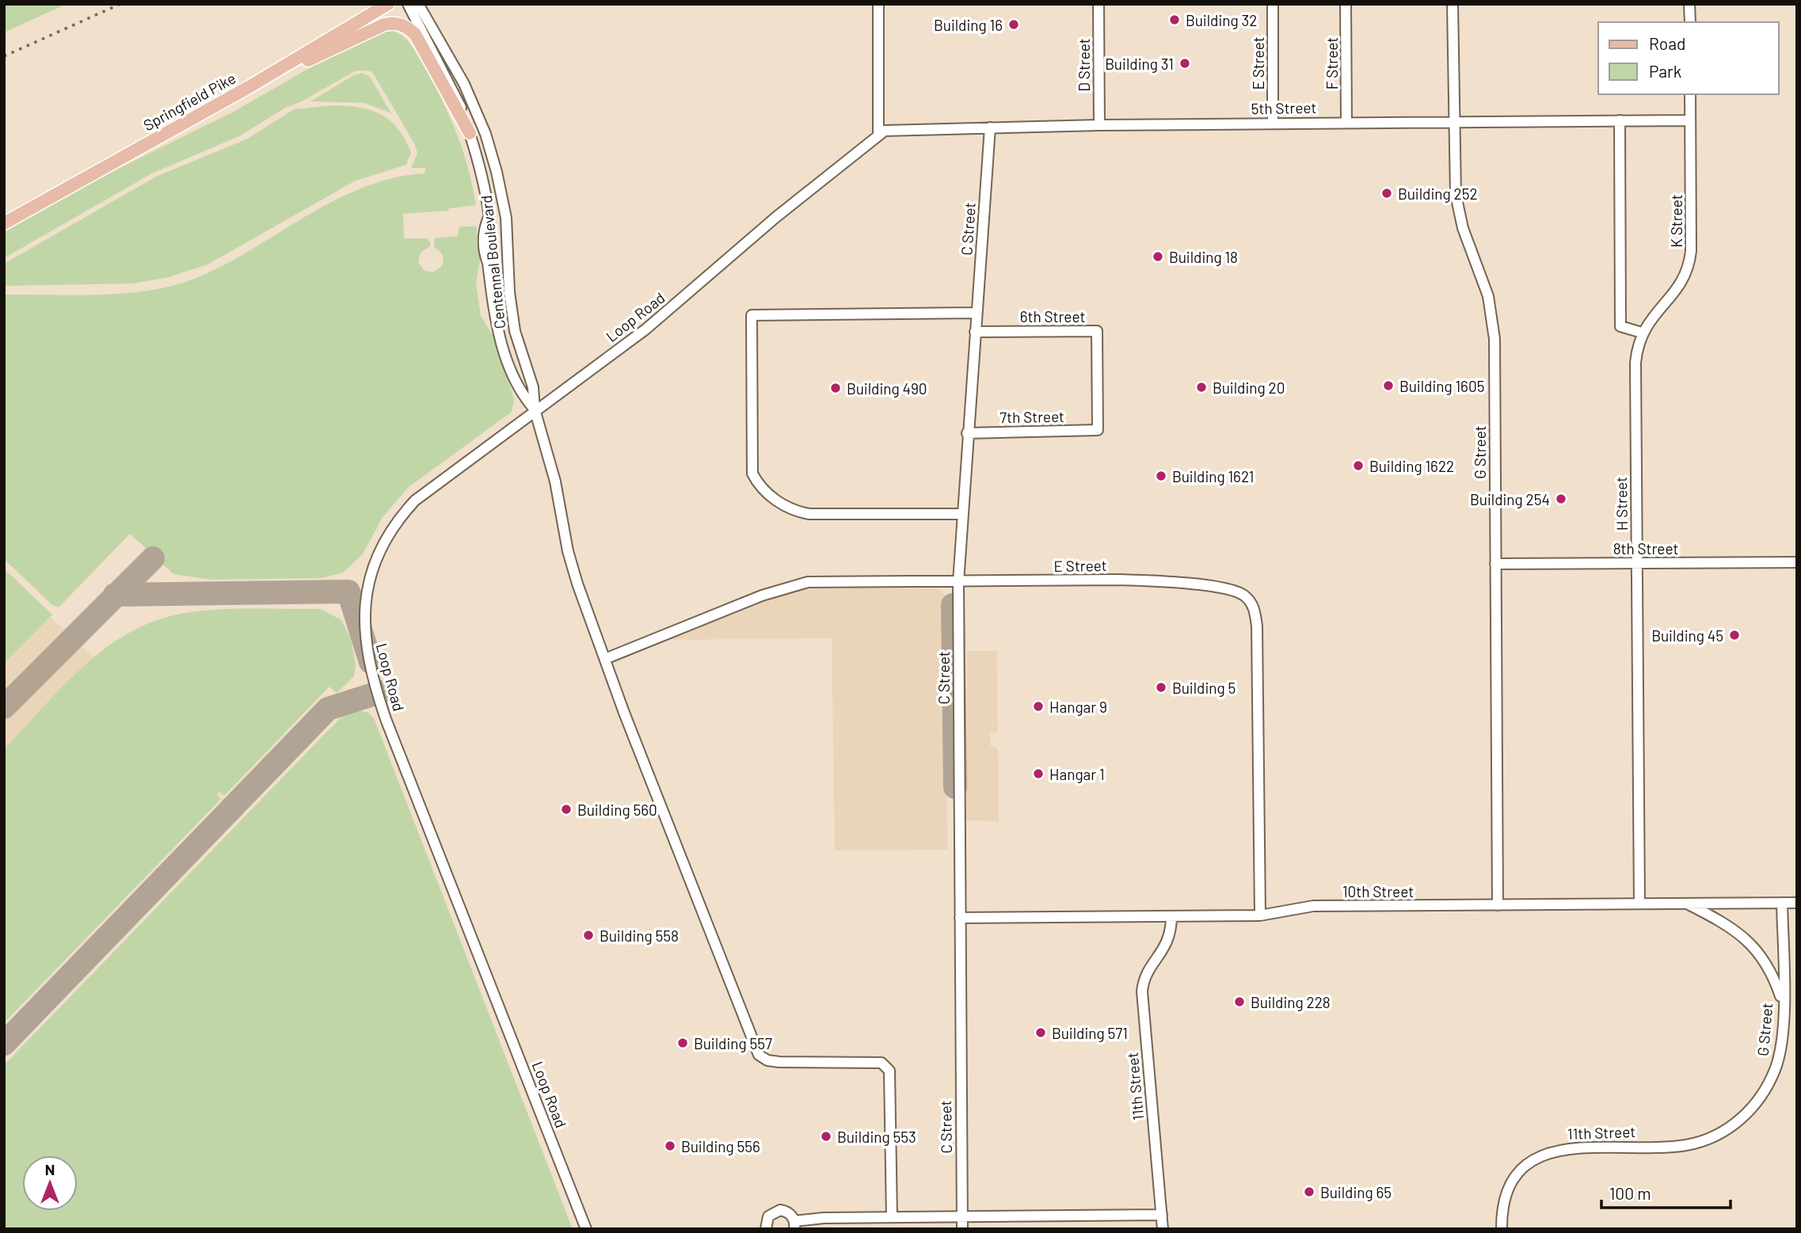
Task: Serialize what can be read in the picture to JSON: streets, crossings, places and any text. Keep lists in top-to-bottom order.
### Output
{
  "streets": {
    "main road": ["Springfield Pike"],
    "street": [
      "E Street",
      "F Street",
      "D Street",
      "5th Street",
      "K Street",
      "C Street",
      "Centennal Boulevard",
      "6th Street",
      "Loop Road",
      "7th Street",
      "G Street",
      "H Street",
      "8th Street",
      "10th Street",
      "11th Street"
    ]
  },
  "crossings": [
    ["E Street", "5th Street"],
    ["E Street", "C Street"],
    ["E Street", "10th Street"],
    ["F Street", "5th Street"],
    ["D Street", "5th Street"],
    ["5th Street", "K Street"],
    ["5th Street", "C Street"],
    ["5th Street", "Loop Road"],
    ["5th Street", "G Street"],
    ["K Street", "H Street"],
    ["C Street", "6th Street"],
    ["C Street", "7th Street"],
    ["C Street", "10th Street"],
    ["Centennal Boulevard", "Loop Road"],
    ["6th Street", "7th Street"],
    ["G Street", "8th Street"],
    ["G Street", "10th Street"],
    ["G Street", "11th Street"],
    ["H Street", "8th Street"],
    ["H Street", "10th Street"],
    ["10th Street", "11th Street"]
  ],
  "places": [
    "Building 32",
    "Building 16",
    "Building 31",
    "Building 252",
    "Building 18",
    "Building 1605",
    "Building 20",
    "Building 490",
    "Building 1622",
    "Building 1621",
    "Building 254",
    "Building 45",
    "Building 5",
    "Hangar 9",
    "Hangar 1",
    "Building 560",
    "Building 558",
    "Building 228",
    "Building 571",
    "Building 557",
    "Building 553",
    "Building 556",
    "Building 65"
  ],
  "legend": ["Road", "Park"],
  "scale_bar": "100 m",
  "north": "top"
}
